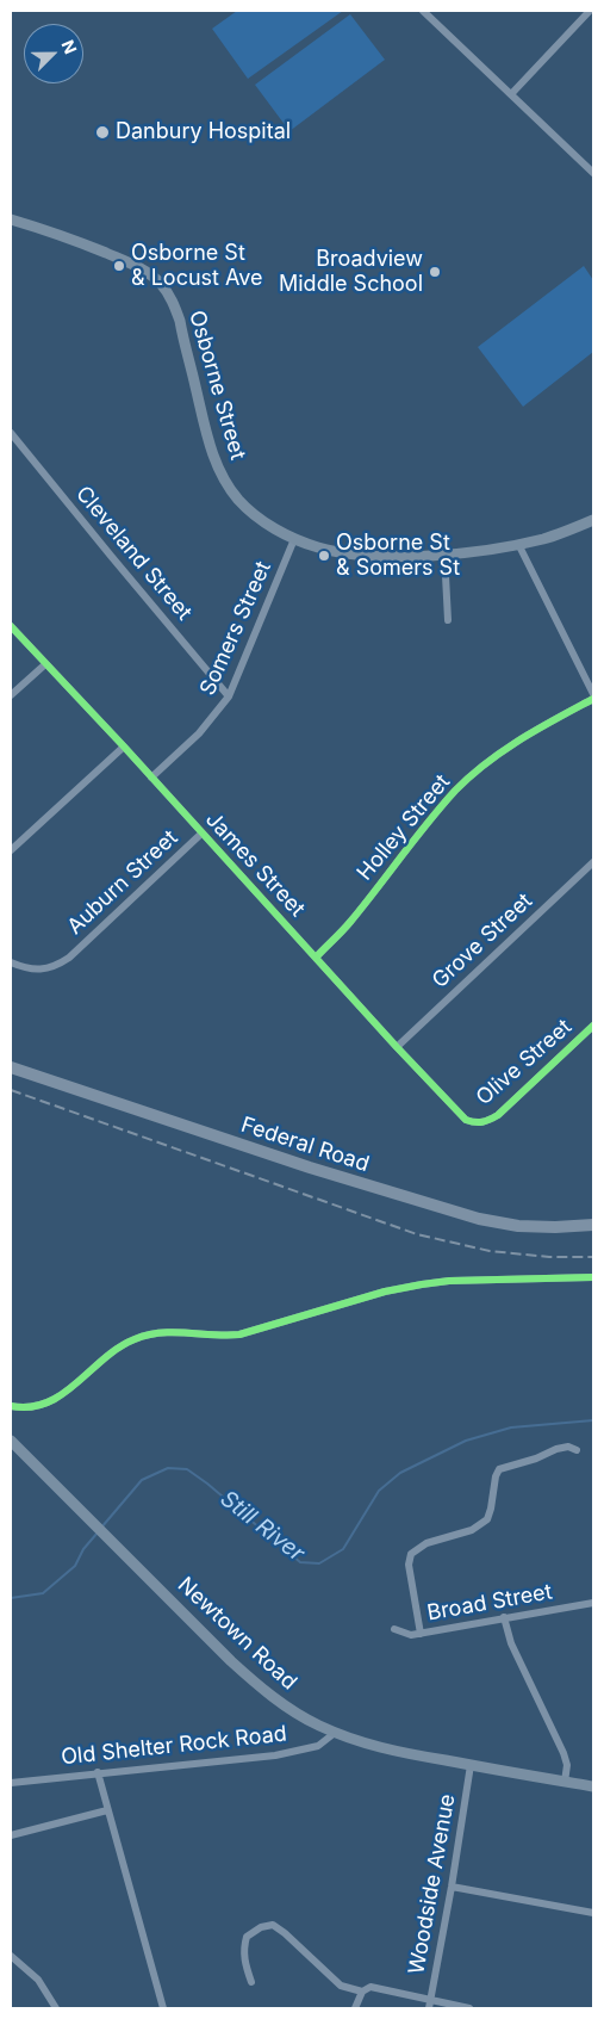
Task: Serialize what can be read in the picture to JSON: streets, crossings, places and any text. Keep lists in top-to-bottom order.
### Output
{
  "streets": {
    "main road": ["Osborne Street", "Federal Road", "Newtown Road"],
    "street": [
      "Cleveland Street",
      "Somers Street",
      "Holley Street",
      "James Street",
      "Auburn Street",
      "Grove Street",
      "Olive Street",
      "Broad Street",
      "Old Shelter Rock Road",
      "Woodside Avenue"
    ]
  },
  "crossings": [
    ["Osborne Street", "Somers Street"],
    ["Cleveland Street", "Somers Street"],
    ["Somers Street", "James Street"],
    ["Holley Street", "James Street"],
    ["James Street", "Auburn Street"],
    ["James Street", "Grove Street"],
    ["James Street", "Olive Street"],
    ["Newtown Road", "Old Shelter Rock Road"],
    ["Newtown Road", "Woodside Avenue"]
  ],
  "water": ["Still River"],
  "places": [
    "Danbury Hospital",
    "Osborne St & Locust Ave",
    "Broadview Middle School",
    "Osborne St & Somers St"
  ],
  "north": "top right"
}
